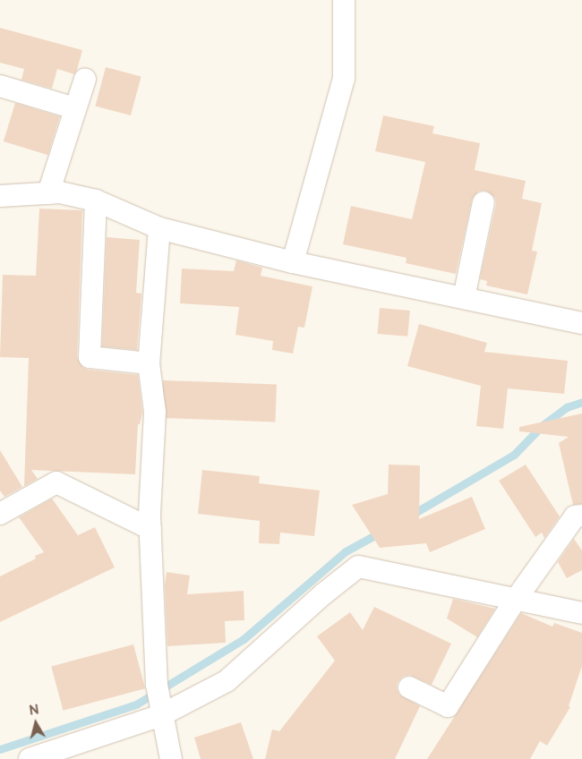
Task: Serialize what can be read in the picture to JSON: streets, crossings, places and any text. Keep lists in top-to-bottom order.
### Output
{
  "north": "top"
}
